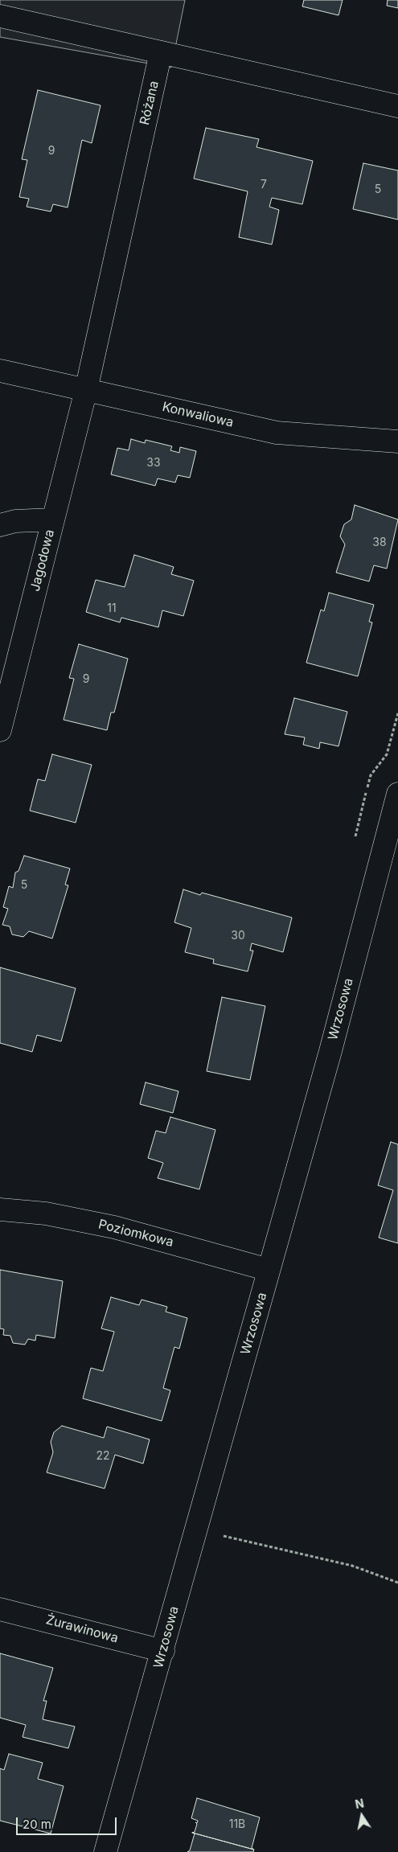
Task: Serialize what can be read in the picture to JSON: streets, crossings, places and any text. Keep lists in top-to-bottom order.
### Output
{
  "streets": {
    "street": [
      "Różana",
      "Konwaliowa",
      "Jagodowa",
      "Wrzosowa",
      "Poziomkowa",
      "Żurawinowa"
    ]
  },
  "crossings": [
    ["Różana", "Konwaliowa"],
    ["Różana", "Jagodowa"],
    ["Konwaliowa", "Jagodowa"],
    ["Wrzosowa", "Poziomkowa"],
    ["Wrzosowa", "Żurawinowa"]
  ],
  "house_numbers": [
    "9",
    "7",
    "5",
    "33",
    "38",
    "11",
    "9",
    "5",
    "30",
    "22",
    "11B"
  ],
  "scale_bar": "20 m",
  "north": "top"
}
